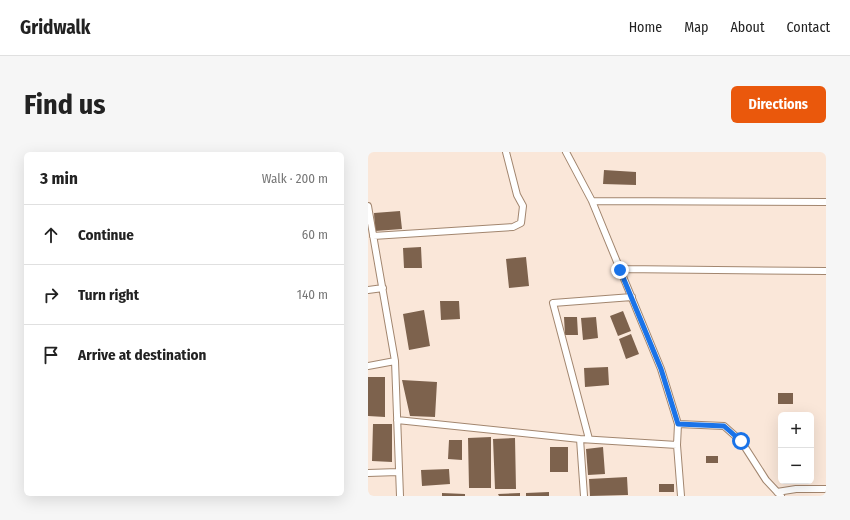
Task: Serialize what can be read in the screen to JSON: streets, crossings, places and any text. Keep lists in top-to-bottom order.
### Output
{
  "page": {
    "header": "Gridwalk",
    "nav": [
      "Home",
      "Map",
      "About",
      "Contact"
    ],
    "buttons": "Directions",
    "title": "Find us",
    "heading": ["3 min", "Walk · 200 m"],
    "list": [
      ["Continue", "60 m"],
      ["Turn right", "140 m"],
      "Arrive at destination"
    ],
    "map_buttons": ["+", "−"]
  }
}
